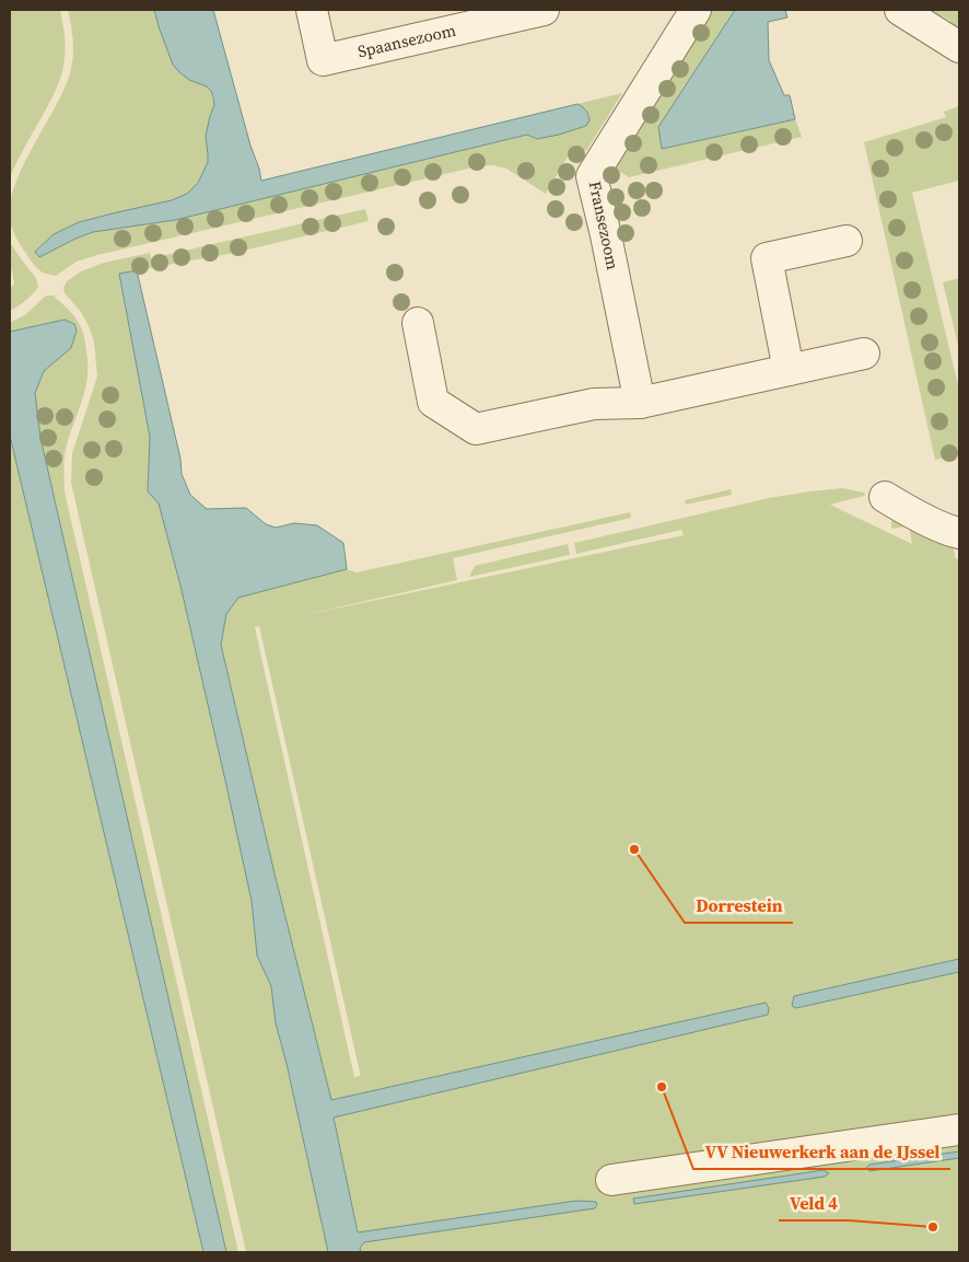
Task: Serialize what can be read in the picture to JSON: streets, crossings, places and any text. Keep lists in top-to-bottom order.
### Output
{
  "streets": {
    "street": ["Spaansezoom", "Fransezoom"]
  },
  "places": ["Dorrestein", "VV Nieuwerkerk aan de IJssel", "Veld 4"]
}
